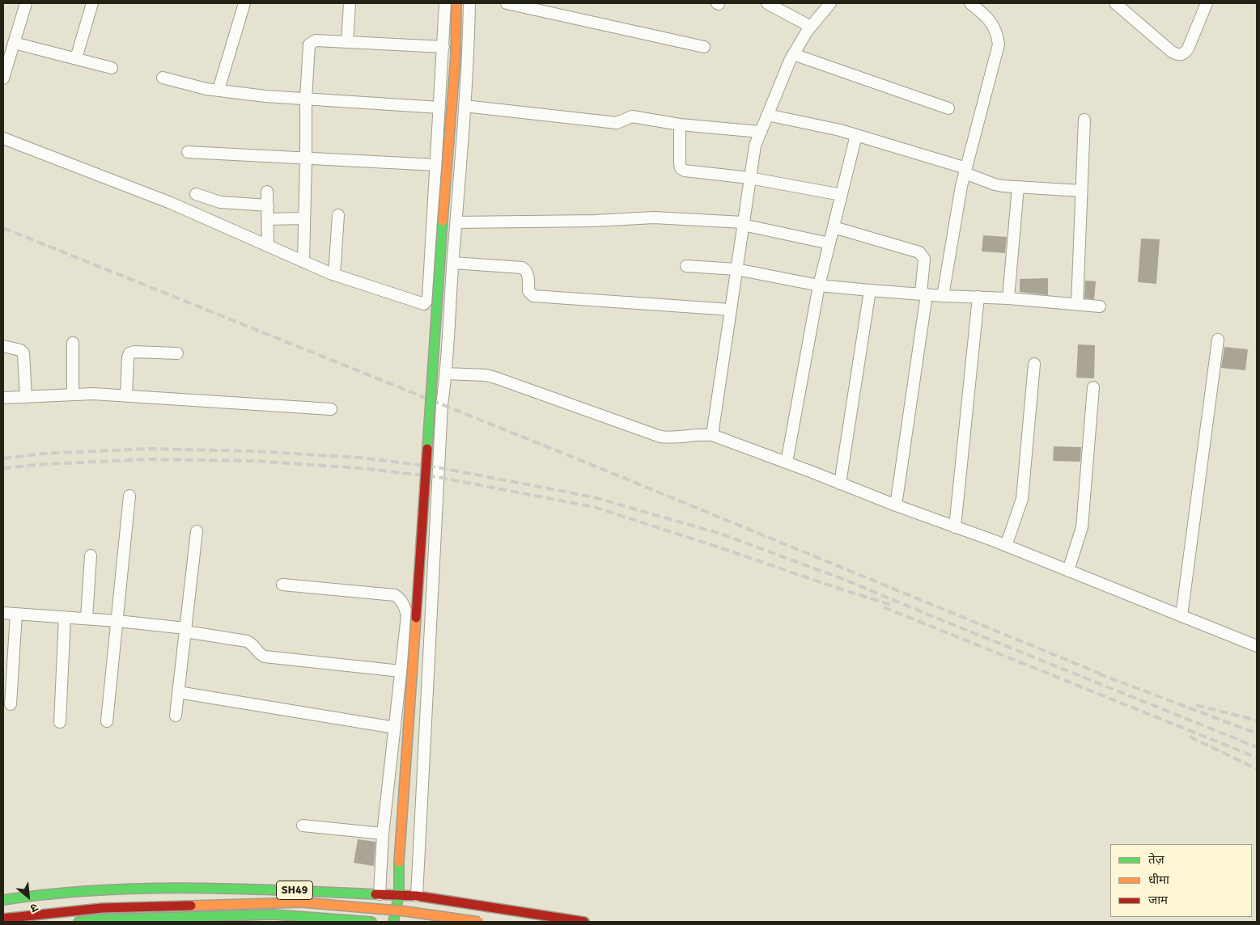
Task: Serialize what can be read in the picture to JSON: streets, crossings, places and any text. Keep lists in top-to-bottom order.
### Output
{
  "streets": {
    "main road": ["SH49"]
  },
  "legend": ["तेज़", "धीमा", "जाम"],
  "north": "bottom right"
}
